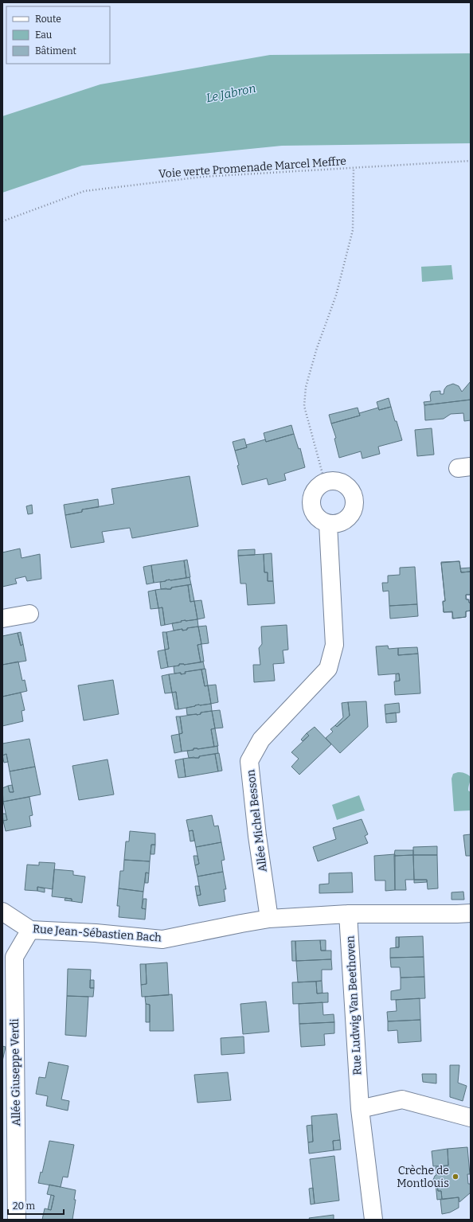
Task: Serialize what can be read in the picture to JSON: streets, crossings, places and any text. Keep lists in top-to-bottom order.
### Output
{
  "streets": {
    "street": [
      "Allée Michel Besson",
      "Rue Jean-Sébastien Bach",
      "Rue Ludwig Van Beethoven",
      "Allée Giuseppe Verdi"
    ],
    "path": ["Voie verte Promenade Marcel Meffre"]
  },
  "crossings": [
    ["Allée Michel Besson", "Rue Jean-Sébastien Bach"],
    ["Rue Jean-Sébastien Bach", "Rue Ludwig Van Beethoven"],
    ["Rue Jean-Sébastien Bach", "Allée Giuseppe Verdi"]
  ],
  "water": ["Le Jabron"],
  "places": ["Crèche de Montlouis"],
  "legend": ["Route", "Eau", "Bâtiment"],
  "scale_bar": "20 m"
}
